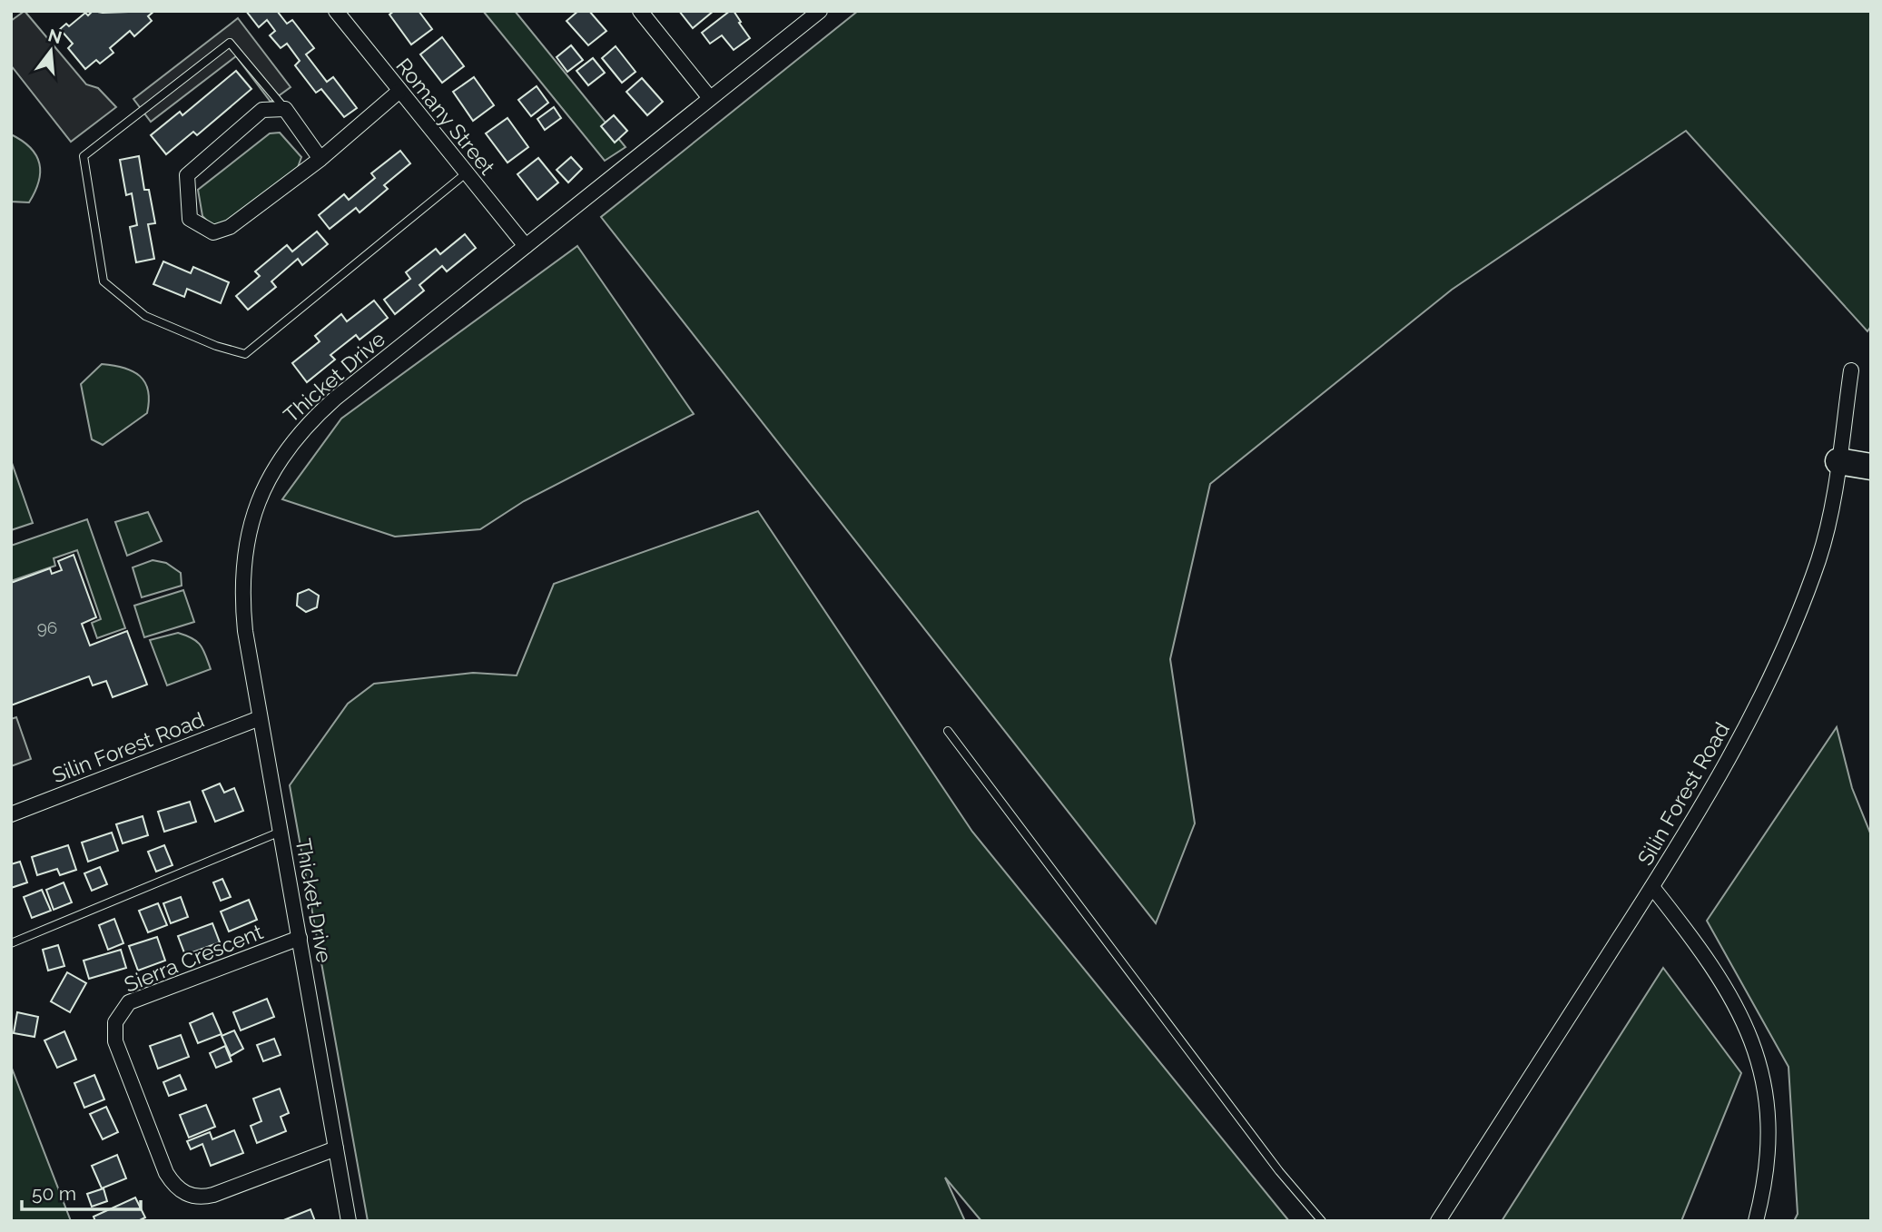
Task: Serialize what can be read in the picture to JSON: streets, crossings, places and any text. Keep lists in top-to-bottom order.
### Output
{
  "streets": {
    "street": [
      "Romany Street",
      "Thicket Drive",
      "Silin Forest Road",
      "Sierra Crescent"
    ]
  },
  "crossings": [
    ["Romany Street", "Thicket Drive"],
    ["Thicket Drive", "Silin Forest Road"],
    ["Thicket Drive", "Sierra Crescent"]
  ],
  "house_numbers": ["96"],
  "scale_bar": "50 m",
  "north": "top"
}
